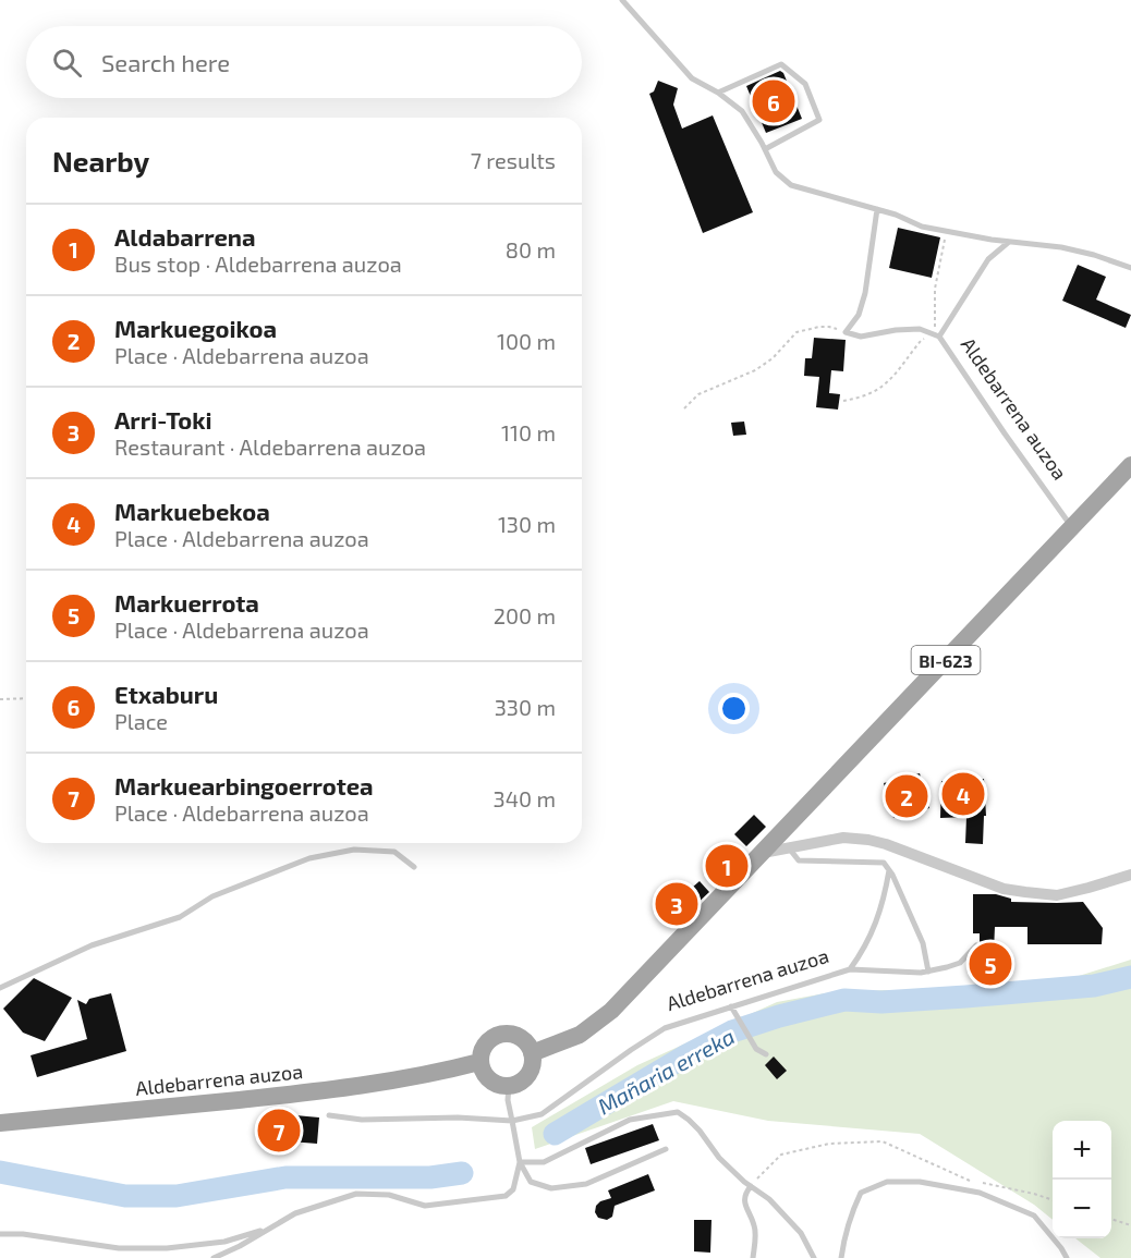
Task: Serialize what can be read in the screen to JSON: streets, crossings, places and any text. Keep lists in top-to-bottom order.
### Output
{
  "streets": {
    "main road": ["Aldebarrena auzoa", "BI-623"]
  },
  "crossings": [
    ["Aldebarrena auzoa", "BI-623"]
  ],
  "water": ["Mañaria erreka"],
  "page": {
    "search": "Search here",
    "pins": [
      "6",
      "4",
      "2",
      "1",
      "3",
      "5",
      "7"
    ],
    "heading": ["Nearby", "7 results"],
    "list": [
      {
        "mark": "1",
        "name": "Aldabarrena",
        "note": "Bus stop · Aldebarrena auzoa",
        "value": "80 m"
      },
      {
        "mark": "2",
        "name": "Markuegoikoa",
        "note": "Place · Aldebarrena auzoa",
        "value": "100 m"
      },
      {
        "mark": "3",
        "name": "Arri-Toki",
        "note": "Restaurant · Aldebarrena auzoa",
        "value": "110 m"
      },
      {
        "mark": "4",
        "name": "Markuebekoa",
        "note": "Place · Aldebarrena auzoa",
        "value": "130 m"
      },
      {
        "mark": "5",
        "name": "Markuerrota",
        "note": "Place · Aldebarrena auzoa",
        "value": "200 m"
      },
      {
        "mark": "6",
        "name": "Etxaburu",
        "note": "Place",
        "value": "330 m"
      },
      {
        "mark": "7",
        "name": "Markuearbingoerrotea",
        "note": "Place · Aldebarrena auzoa",
        "value": "340 m"
      }
    ],
    "map_buttons": ["+", "−"]
  }
}
